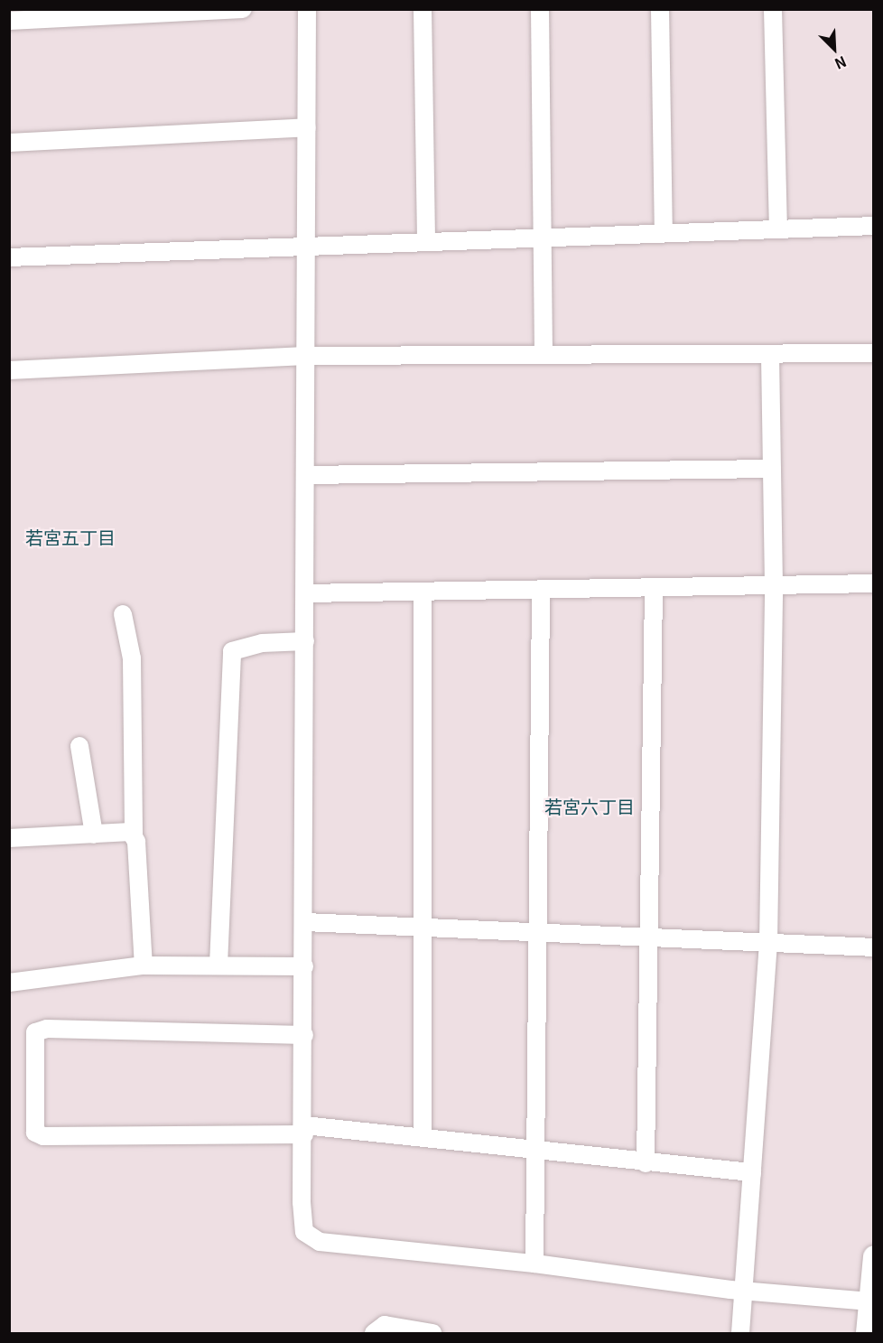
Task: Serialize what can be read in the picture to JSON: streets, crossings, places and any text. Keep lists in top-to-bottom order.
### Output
{
  "districts": ["若宮五丁目", "若宮六丁目"],
  "north": "bottom right"
}
